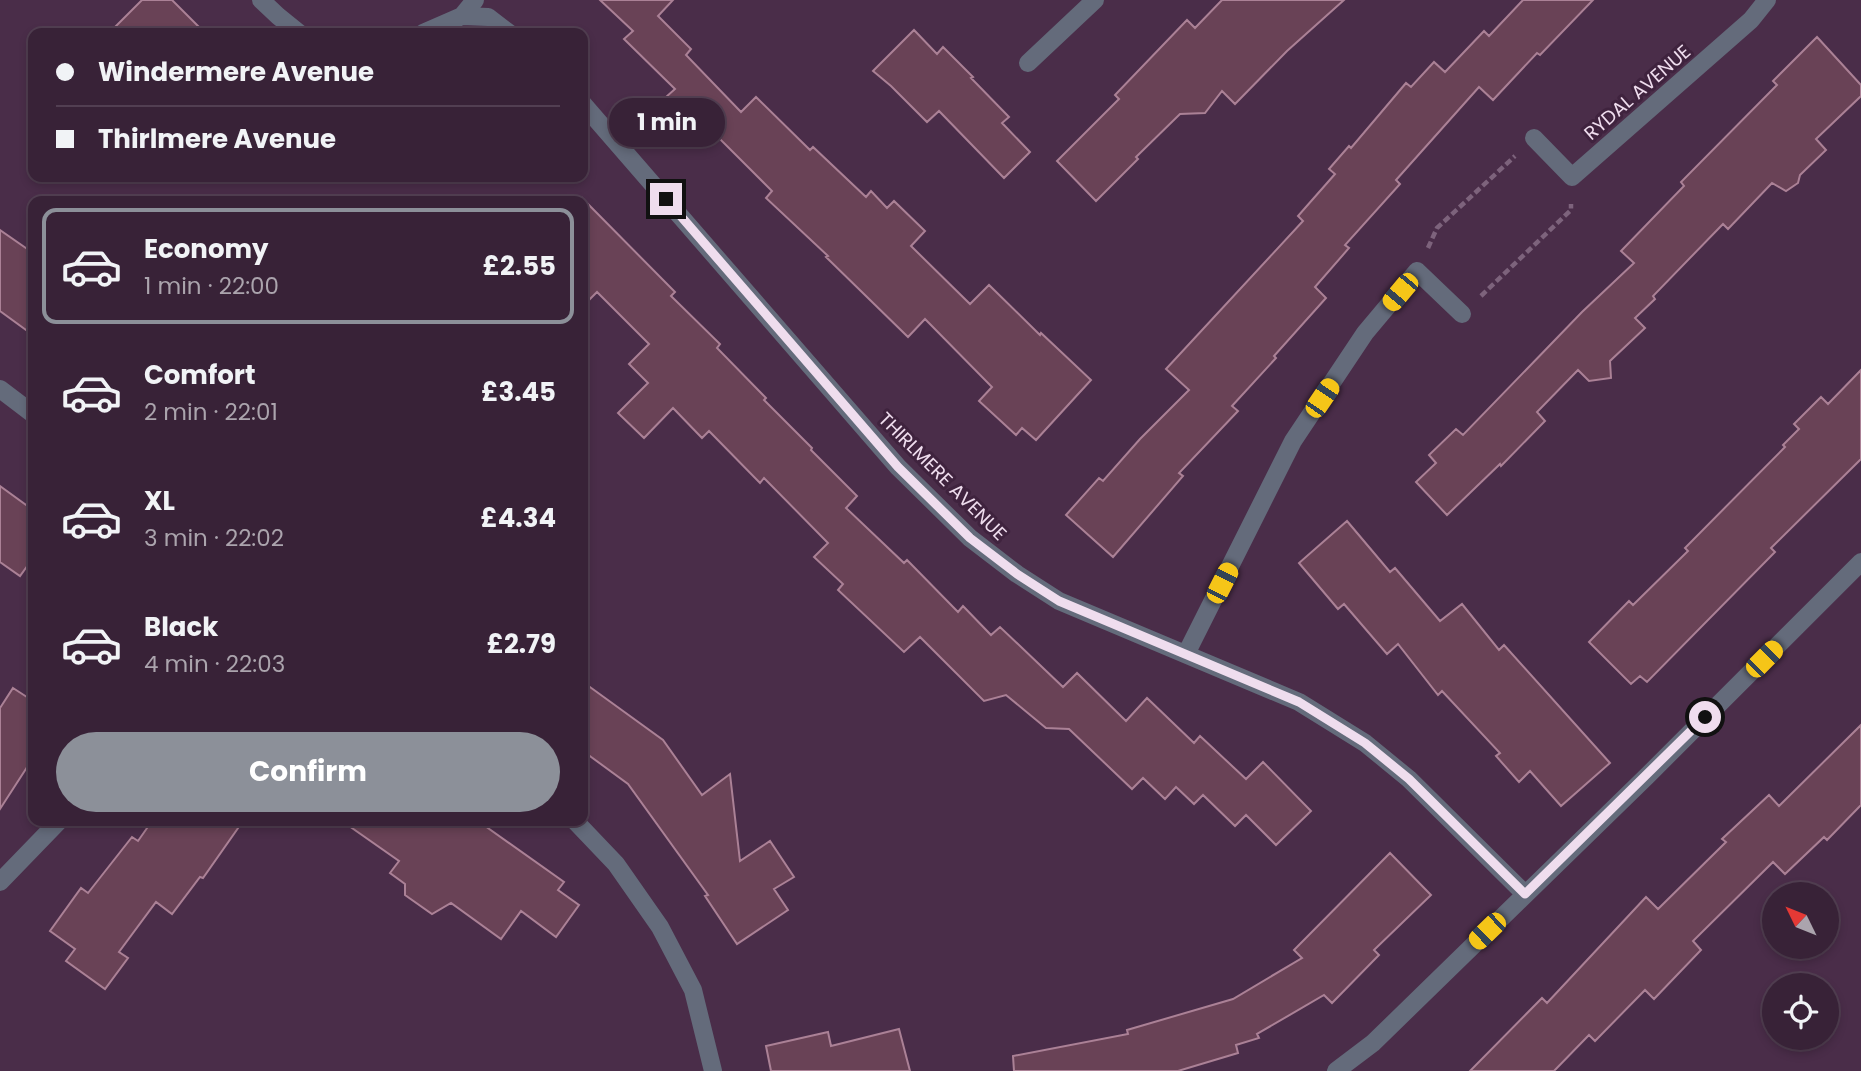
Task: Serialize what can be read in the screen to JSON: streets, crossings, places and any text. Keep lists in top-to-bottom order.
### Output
{
  "streets": {
    "street": ["RYDAL AVENUE", "THIRLMERE AVENUE"]
  },
  "north": "top left",
  "page": {
    "banner": ["Windermere Avenue", "Thirlmere Avenue"],
    "bubble": "1 min",
    "list": [
      {
        "name": "Economy",
        "note": "1 min · 22:00",
        "value": "£2.55"
      },
      {
        "name": "Comfort",
        "note": "2 min · 22:01",
        "value": "£3.45"
      },
      {
        "name": "XL",
        "note": "3 min · 22:02",
        "value": "£4.34"
      },
      {
        "name": "Black",
        "note": "4 min · 22:03",
        "value": "£2.79"
      }
    ],
    "buttons": "Confirm"
  }
}
